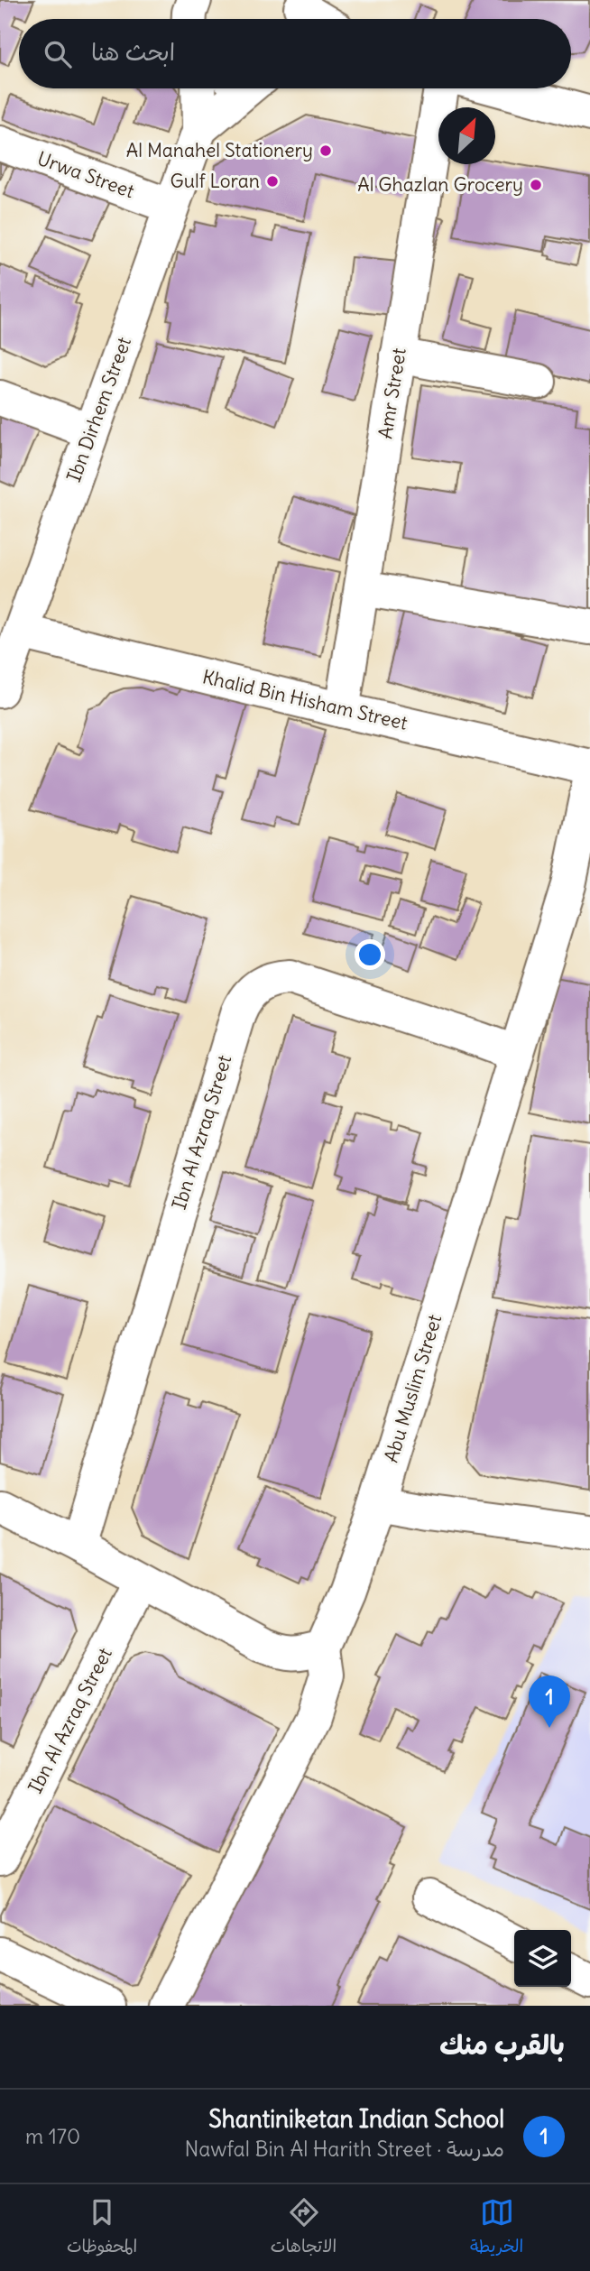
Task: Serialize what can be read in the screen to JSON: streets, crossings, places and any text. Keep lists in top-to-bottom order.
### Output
{
  "streets": {
    "street": [
      "Urwa Street",
      "Amr Street",
      "Ibn Dirhem Street",
      "Khalid Bin Hisham Street",
      "Ibn Al Azraq Street",
      "Abu Muslim Street"
    ]
  },
  "crossings": [
    ["Urwa Street", "Ibn Dirhem Street"],
    ["Amr Street", "Khalid Bin Hisham Street"],
    ["Ibn Dirhem Street", "Khalid Bin Hisham Street"],
    ["Ibn Al Azraq Street", "Abu Muslim Street"]
  ],
  "places": ["Al Manahel Stationery", "Gulf Loran", "Al Ghazlan Grocery"],
  "north": "top right",
  "page": {
    "search": "ابحث هنا",
    "pins": "1",
    "heading": "بالقرب منك",
    "list": [
      {
        "mark": "1",
        "name": "Shantiniketan Indian School",
        "note": "مدرسة · Nawfal Bin Al Harith Street",
        "value": "170 m"
      }
    ],
    "nav": ["الخريطة", "الاتجاهات", "المحفوظات"]
  }
}
